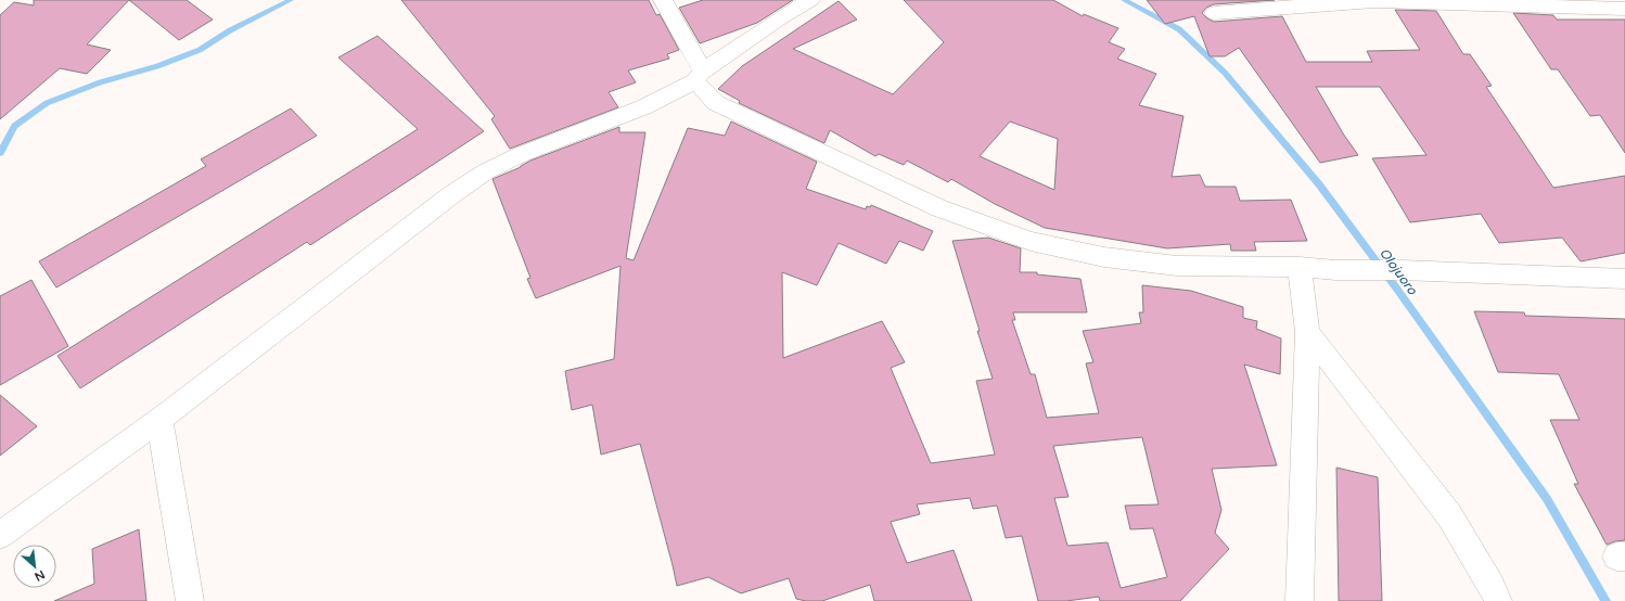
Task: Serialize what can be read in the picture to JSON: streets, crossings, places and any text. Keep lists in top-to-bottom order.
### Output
{
  "water": ["Olojuoro"],
  "north": "bottom right"
}
